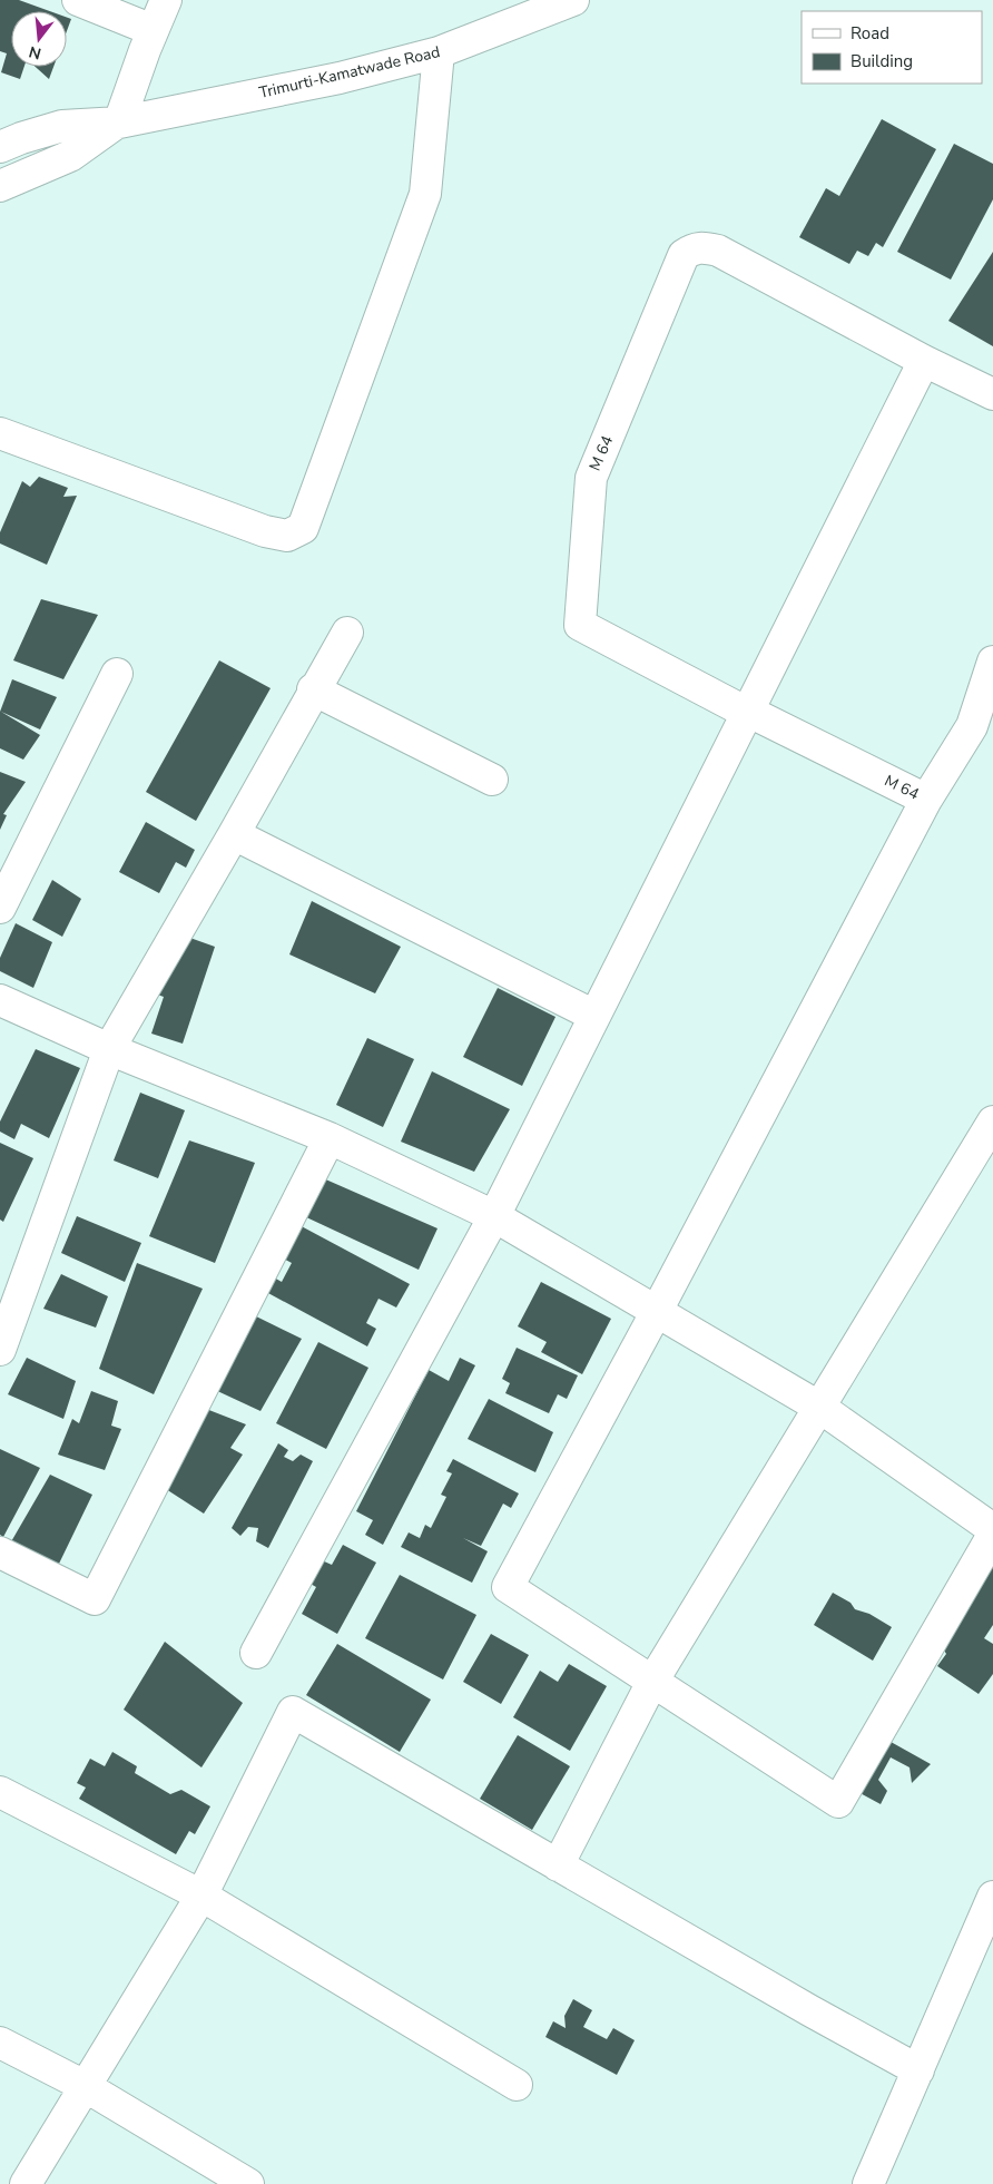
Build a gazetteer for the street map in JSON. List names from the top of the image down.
{
  "streets": {
    "street": ["Trimurti-Kamatwade Road", "M 64"]
  },
  "legend": ["Road", "Building"],
  "north": "bottom"
}
